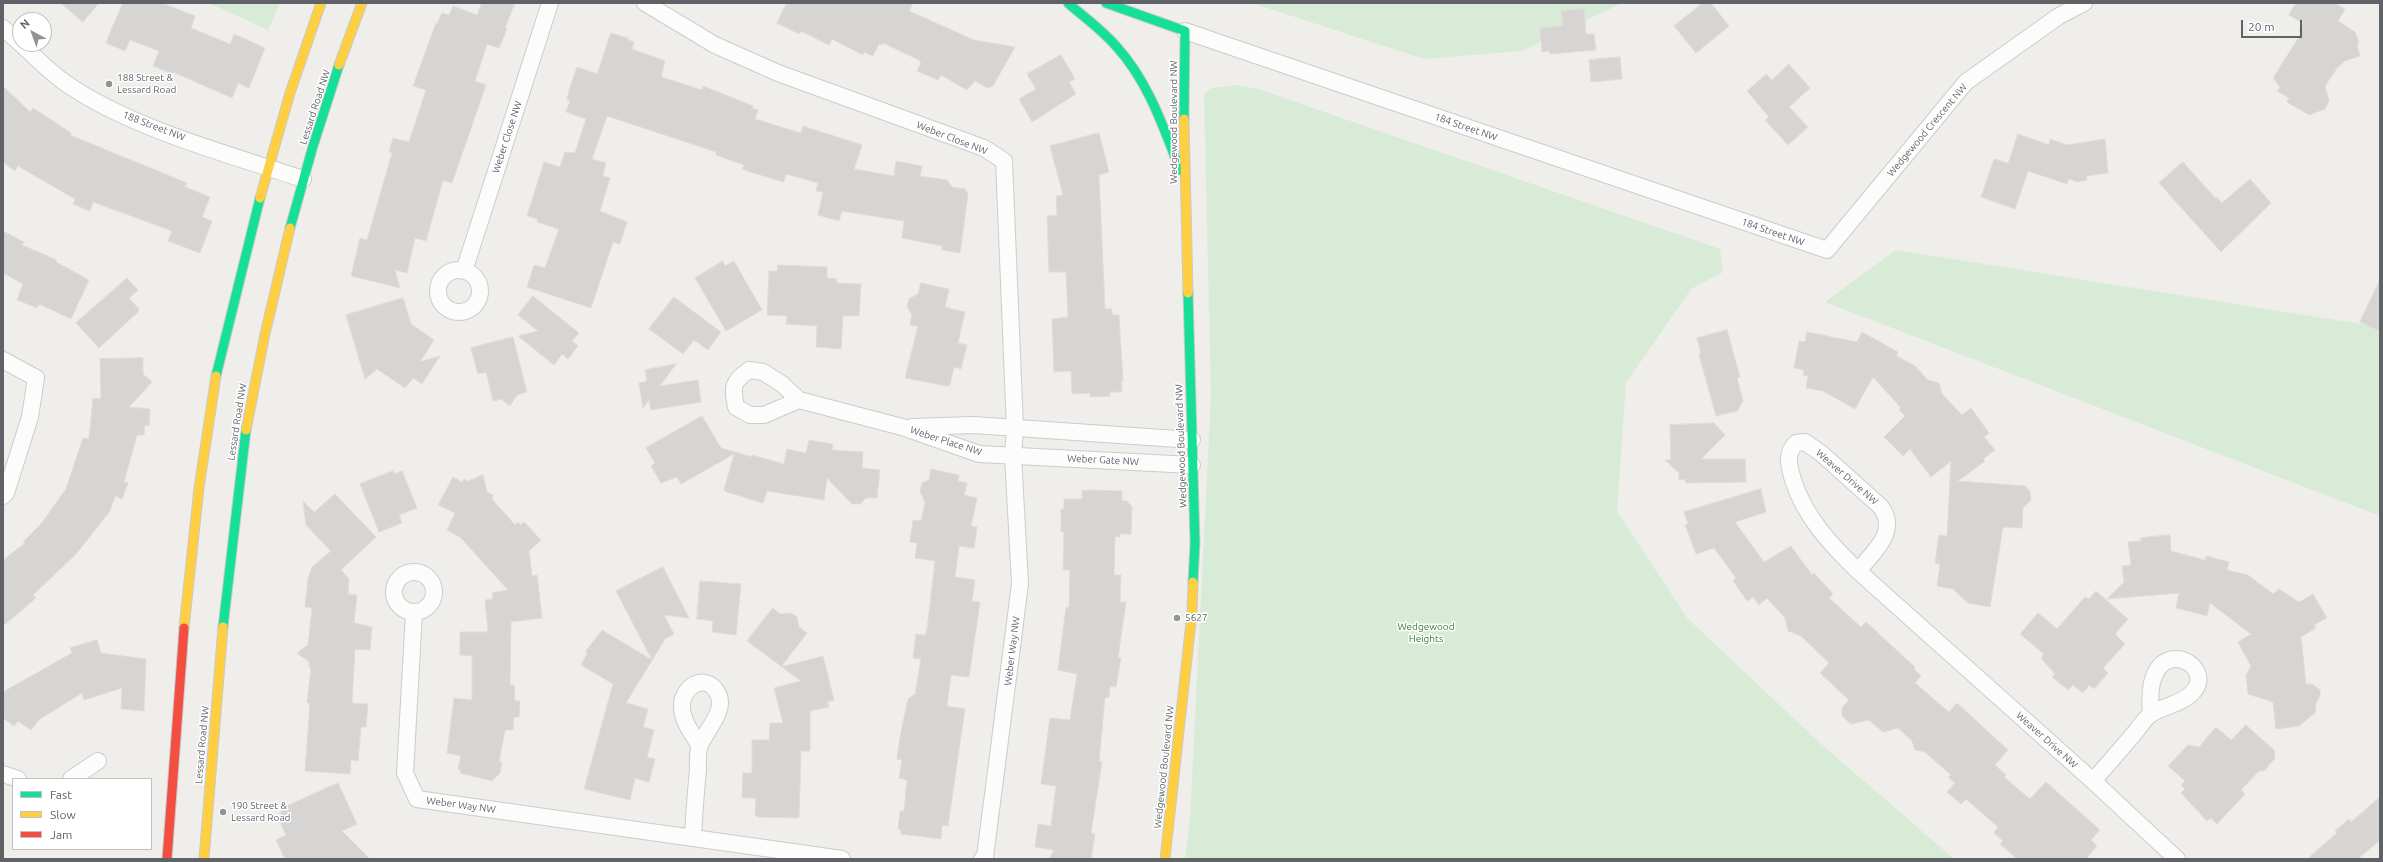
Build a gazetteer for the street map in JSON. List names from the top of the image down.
{
  "streets": {
    "main road": ["Lessard Road NW", "Wedgewood Boulevard NW", "184 Street NW"],
    "street": [
      "188 Street NW",
      "Wedgewood Crescent NW",
      "Weber Close NW",
      "Weber Place NW",
      "Weber Gate NW",
      "Weaver Drive NW",
      "Weber Way NW"
    ]
  },
  "crossings": [
    ["Lessard Road NW", "188 Street NW"],
    ["Wedgewood Boulevard NW", "184 Street NW"],
    ["Wedgewood Boulevard NW", "Weber Gate NW"],
    ["184 Street NW", "Wedgewood Crescent NW"],
    ["Weber Close NW", "Weber Place NW"],
    ["Weber Close NW", "Weber Gate NW"],
    ["Weber Close NW", "Weber Way NW"],
    ["Weber Place NW", "Weber Gate NW"],
    ["Weber Place NW", "Weber Way NW"],
    ["Weber Gate NW", "Weber Way NW"]
  ],
  "parks": ["Wedgewood Heights"],
  "places": ["188 Street & Lessard Road", "5627", "190 Street & Lessard Road"],
  "legend": ["Fast", "Slow", "Jam"],
  "scale_bar": "20 m",
  "north": "top left"
}
